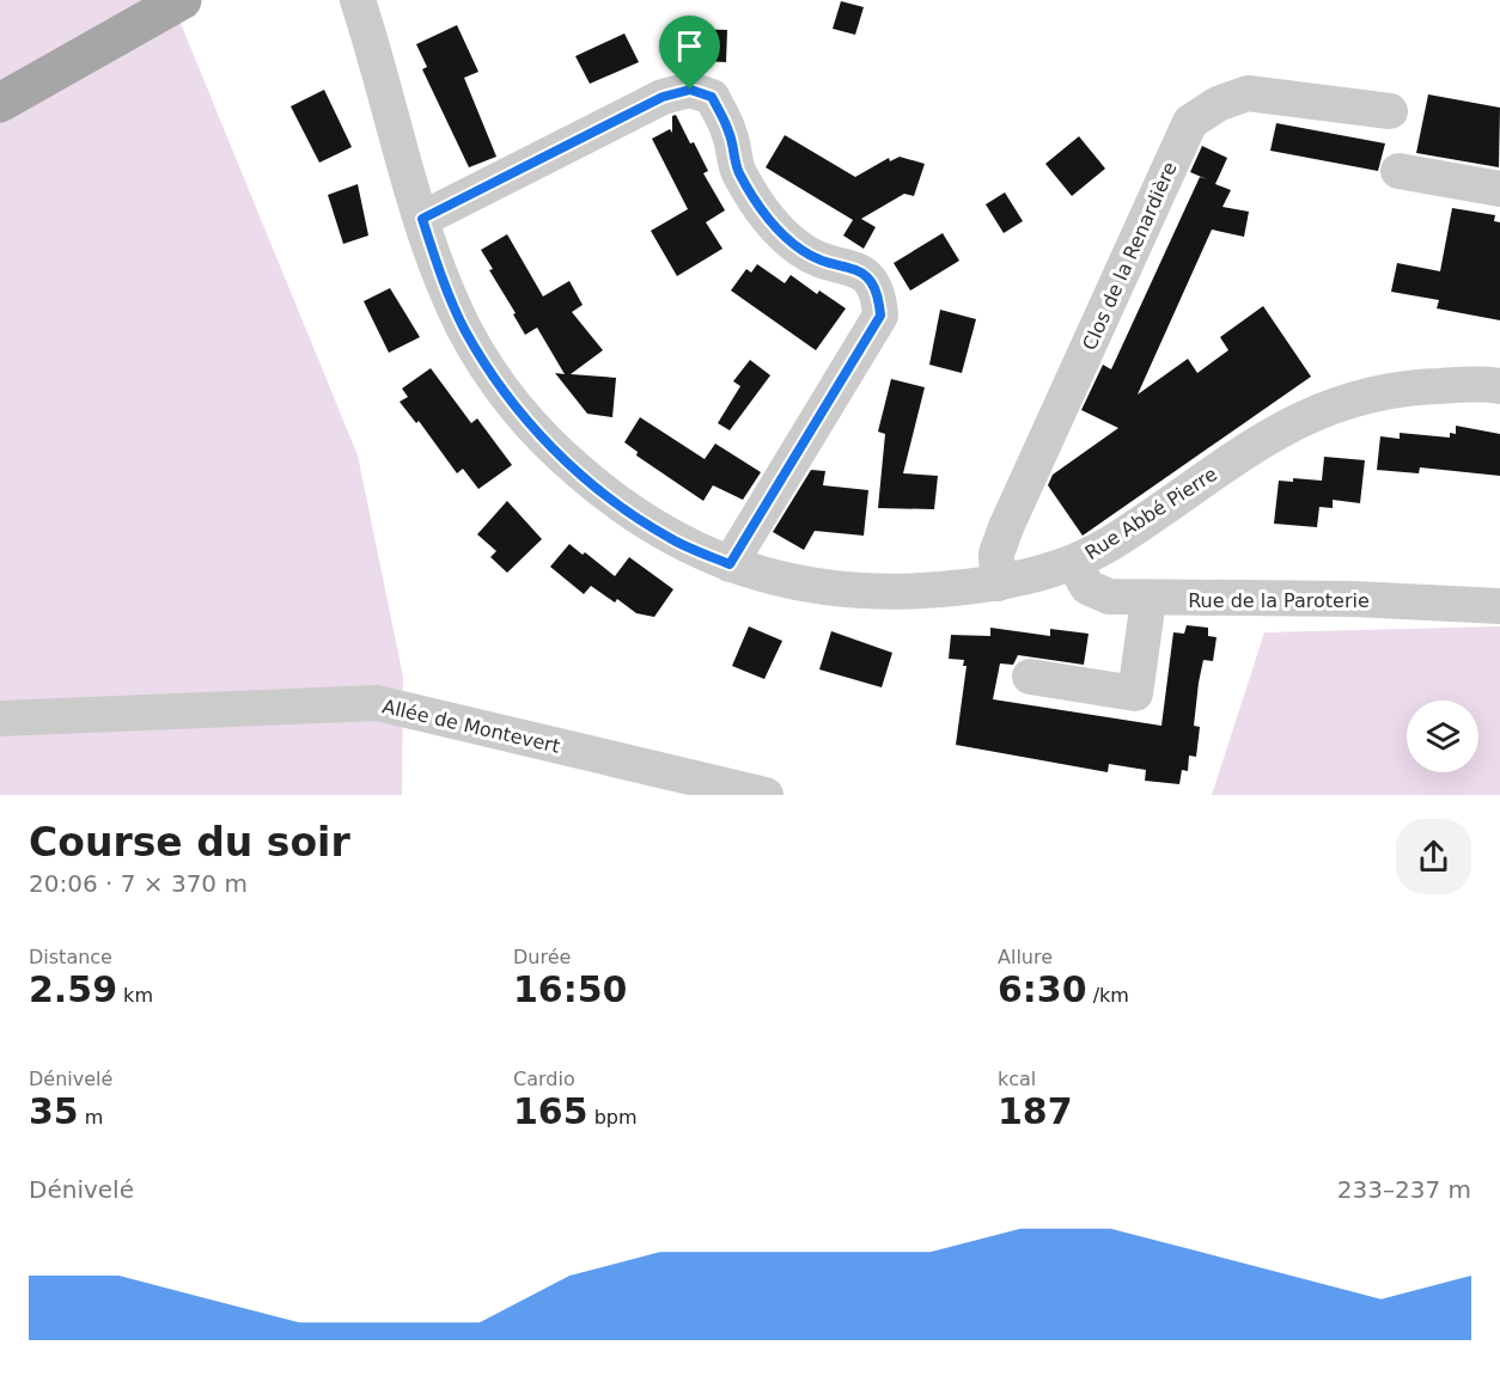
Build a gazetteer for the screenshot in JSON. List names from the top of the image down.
{
  "streets": {
    "street": [
      "Clos de la Renardière",
      "Rue Abbé Pierre",
      "Rue de la Paroterie",
      "Allée de Montevert"
    ]
  },
  "crossings": [
    ["Clos de la Renardière", "Rue Abbé Pierre"],
    ["Rue Abbé Pierre", "Rue de la Paroterie"]
  ],
  "page": {
    "heading": ["Course du soir", "20:06 · 7 × 370 m"],
    "stats": [
      ["Distance", "2.59 km"],
      ["Durée", "16:50"],
      ["Allure", "6:30 /km"],
      ["Dénivelé", "35 m"],
      ["Cardio", "165 bpm"],
      ["kcal", "187"]
    ],
    "chart": ["Dénivelé", "233–237 m"]
  }
}
